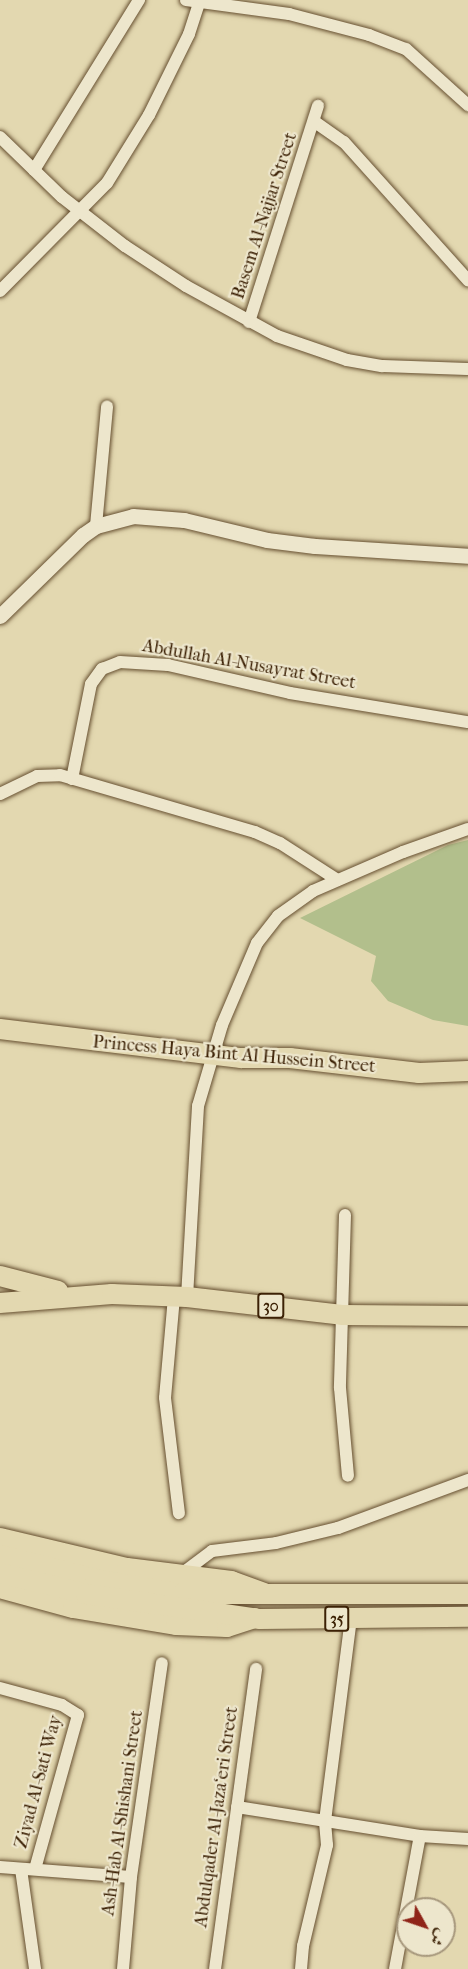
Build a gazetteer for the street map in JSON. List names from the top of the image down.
{
  "streets": {
    "main road": ["Princess Haya Bint Al Hussein Street", "30", "35"],
    "street": [
      "Basem Al-Najjar Street",
      "Abdullah Al-Nusayrat Street",
      "Ziyad Al-Sati Way",
      "Ash-Hab Al-Shishani Street",
      "Abdulqader Al-Jaza‘eri Street"
    ]
  },
  "north": "bottom right"
}
